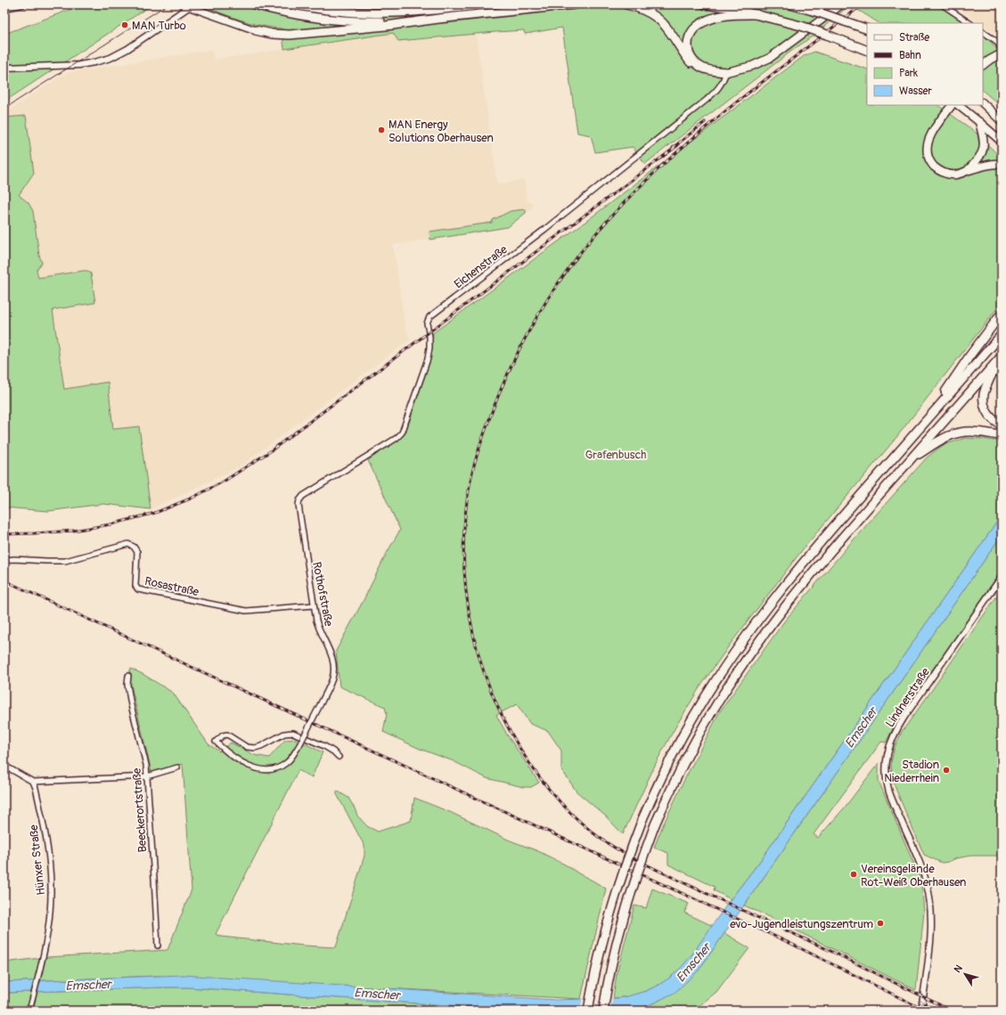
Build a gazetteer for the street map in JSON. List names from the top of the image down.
{
  "streets": {
    "street": [
      "Eichenstraße",
      "Rosastraße",
      "Rothofstraße",
      "Lindnerstraße",
      "Beeckerortstraße",
      "Hünxer Straße"
    ]
  },
  "crossings": [
    ["Eichenstraße", "Rothofstraße"],
    ["Rosastraße", "Rothofstraße"]
  ],
  "water": ["Emscher"],
  "parks": ["Grafenbusch"],
  "places": [
    "MAN Turbo",
    "MAN Energy Solutions Oberhausen",
    "Stadion Niederrhein",
    "Vereinsgelände Rot-Weiß Oberhausen",
    "evo-Jugendleistungszentrum"
  ],
  "legend": [
    "Straße",
    "Bahn",
    "Park",
    "Wasser"
  ],
  "north": "top left"
}
